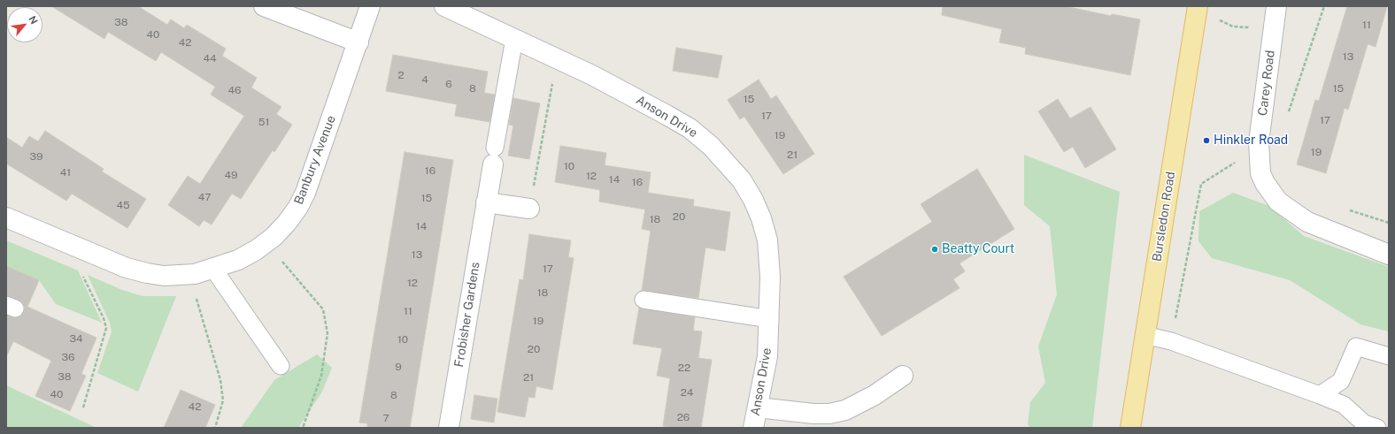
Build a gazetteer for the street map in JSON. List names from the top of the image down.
{
  "streets": {
    "main road": ["Bursledon Road"],
    "street": [
      "Carey Road",
      "Anson Drive",
      "Banbury Avenue",
      "Frobisher Gardens"
    ]
  },
  "places": ["Hinkler Road", "Beatty Court"],
  "house_numbers": [
    "38",
    "11",
    "40",
    "42",
    "13",
    "44",
    "2",
    "4",
    "6",
    "8",
    "15",
    "46",
    "15",
    "17",
    "17",
    "51",
    "19",
    "19",
    "21",
    "39",
    "10",
    "16",
    "41",
    "49",
    "12",
    "14",
    "16",
    "47",
    "15",
    "45",
    "20",
    "18",
    "14",
    "13",
    "17",
    "12",
    "18",
    "11",
    "19",
    "34",
    "10",
    "20",
    "36",
    "9",
    "22",
    "38",
    "21",
    "24",
    "40",
    "8",
    "42",
    "26",
    "7"
  ],
  "north": "top right"
}
